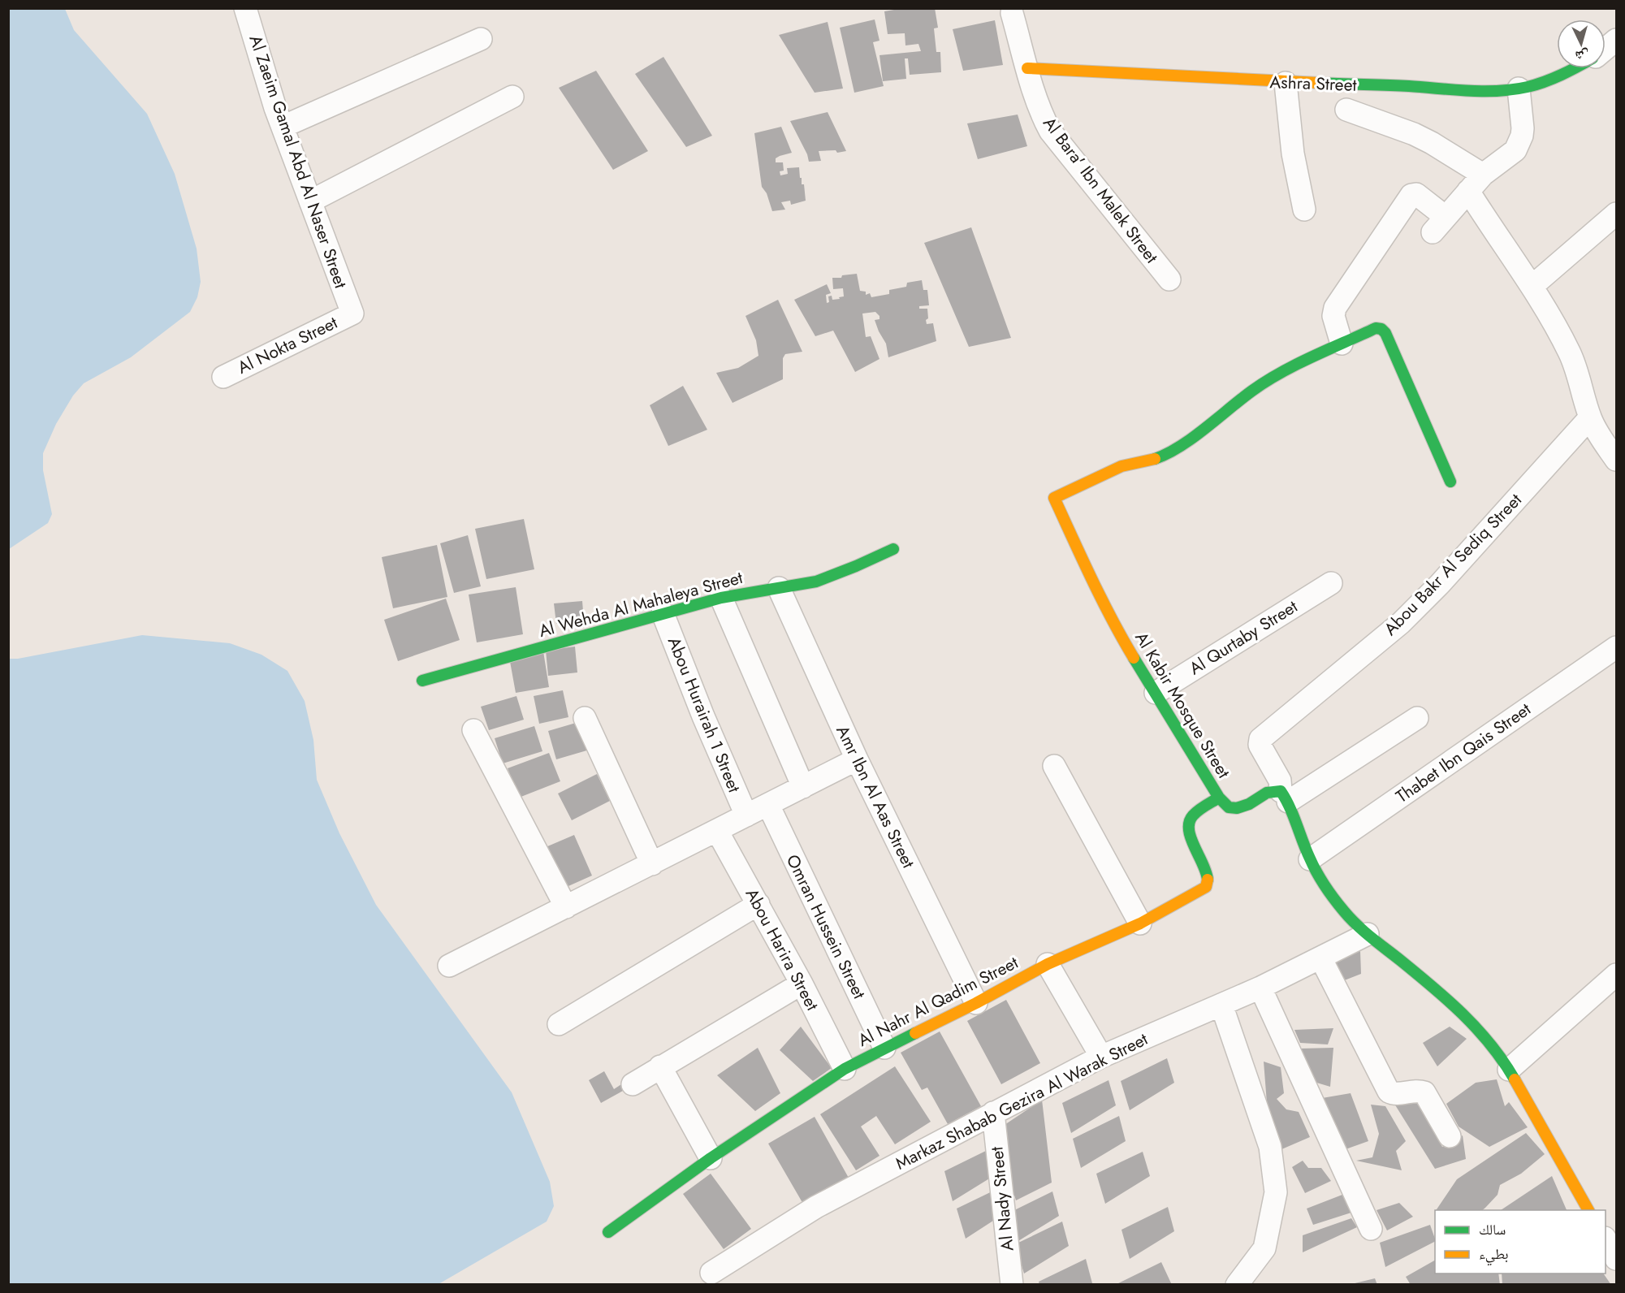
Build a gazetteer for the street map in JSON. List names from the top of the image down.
{
  "streets": {
    "street": [
      "Ashra Street",
      "Al Zaeim Gamal Abd Al Naser Street",
      "Al Bara' Ibn Malek Street",
      "Al Nokta Street",
      "Abou Bakr Al Sediq Street",
      "Al Wehda Al Mahaleya Street",
      "Al Qurtaby Street",
      "Al Kabir Mosque Street",
      "Abou Hurairah 1 Street",
      "Thabet Ibn Qais Street",
      "Amr Ibn Al Aas Street",
      "Omran Hussein Street",
      "Abou Harira Street",
      "Al Nahr Al Qadim Street",
      "Markaz Shabab Gezira Al Warak Street",
      "Al Nady Street"
    ]
  },
  "crossings": [
    ["Ashra Street", "Al Bara' Ibn Malek Street"],
    ["Al Zaeim Gamal Abd Al Naser Street", "Al Nokta Street"],
    ["Abou Bakr Al Sediq Street", "Al Kabir Mosque Street"],
    ["Al Wehda Al Mahaleya Street", "Abou Hurairah 1 Street"],
    ["Al Wehda Al Mahaleya Street", "Amr Ibn Al Aas Street"],
    ["Al Qurtaby Street", "Al Kabir Mosque Street"],
    ["Al Kabir Mosque Street", "Al Nahr Al Qadim Street"],
    ["Amr Ibn Al Aas Street", "Al Nahr Al Qadim Street"],
    ["Omran Hussein Street", "Al Nahr Al Qadim Street"],
    ["Abou Harira Street", "Al Nahr Al Qadim Street"],
    ["Markaz Shabab Gezira Al Warak Street", "Al Nady Street"]
  ],
  "legend": ["سالك", "بطيء"],
  "north": "bottom"
}
